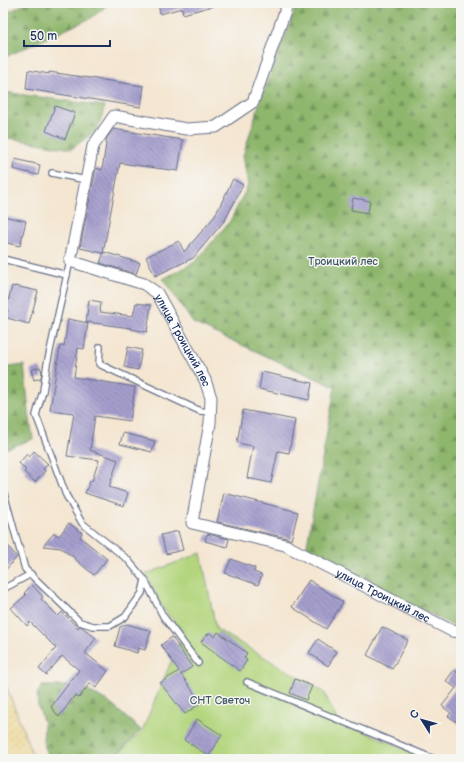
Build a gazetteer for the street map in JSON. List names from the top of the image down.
{
  "streets": {
    "street": ["улица Троицкий лес"]
  },
  "parks": ["Троицкий лес", "СНТ Светоч"],
  "scale_bar": "50 m",
  "north": "top left"
}
